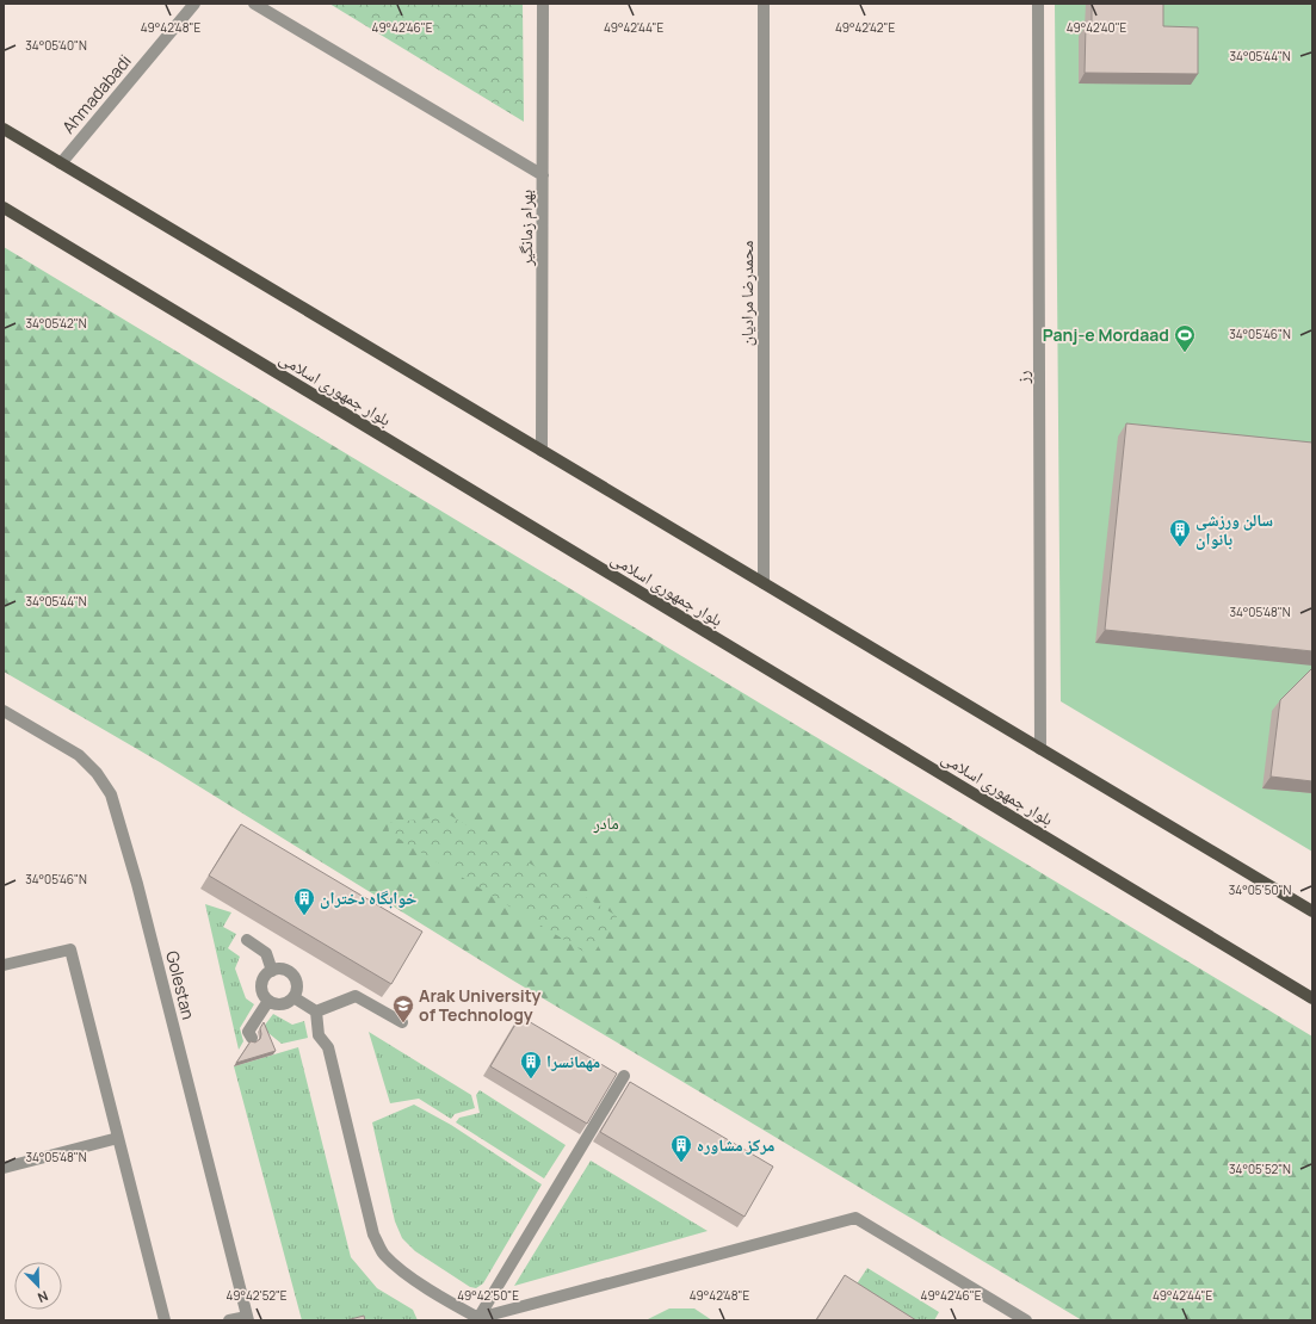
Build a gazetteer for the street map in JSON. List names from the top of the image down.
{
  "streets": {
    "main road": ["بلوار جمهوری اسلامی"],
    "street": [
      "Ahmadabadi",
      "بهرام زمانگیر",
      "محمدرضا مرادیان",
      "رز",
      "Golestan"
    ]
  },
  "parks": ["مادر"],
  "places": {
    "sports": ["Panj-e Mordaad"],
    "building": [
      "سالن ورزشی بانوان",
      "خوابگاه دختران",
      "مهمانسرا",
      "مرکز مشاوره"
    ],
    "school or university": ["Arak University of Technology"]
  },
  "north": "bottom right",
  "coordinates": [
    "49°42'46\"E",
    "49°42'44\"E",
    "49°42'42\"E",
    "49°42'40\"E",
    "49°42'48\"E",
    "34°05'40\"N",
    "34°05'44\"N",
    "34°05'42\"N",
    "34°05'46\"N",
    "34°05'48\"N",
    "34°05'50\"N",
    "34°05'52\"N",
    "49°42'52\"E",
    "49°42'50\"E"
  ]
}
